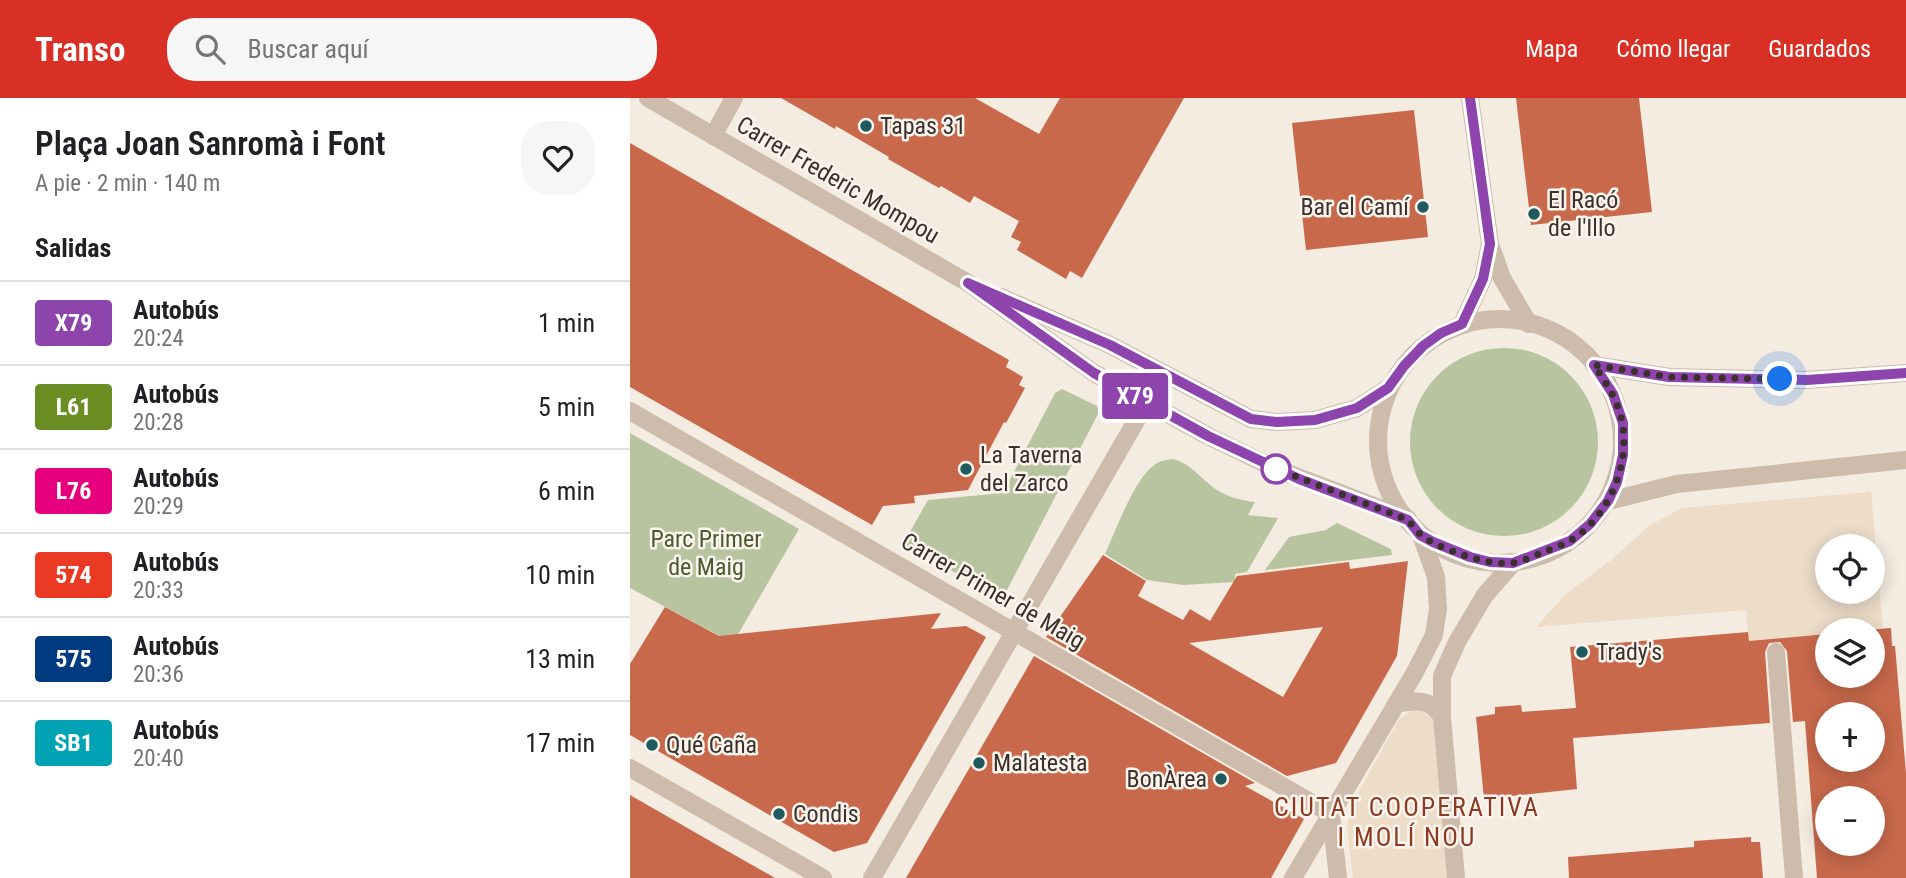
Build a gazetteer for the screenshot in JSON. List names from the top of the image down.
{
  "streets": {
    "street": ["Carrer Frederic Mompou", "Carrer Primer de Maig"]
  },
  "districts": ["CIUTAT COOPERATIVA I MOLÍ NOU"],
  "parks": ["Parc Primer de Maig"],
  "places": [
    "Tapas 31",
    "Bar el Camí",
    "El Racó de l'Illo",
    "La Taverna del Zarco",
    "Trady's",
    "Qué Caña",
    "Malatesta",
    "BonÀrea",
    "Condis"
  ],
  "lines": ["bus line X79"],
  "page": {
    "header": "Transo",
    "search": "Buscar aquí",
    "nav": ["Mapa", "Cómo llegar", "Guardados"],
    "heading": [
      ["Plaça Joan Sanromà i Font", "A pie · 2 min · 140 m"],
      "Salidas"
    ],
    "on_map": "X79",
    "list": [
      {
        "mark": "X79",
        "name": "Autobús",
        "note": "20:24",
        "value": "1 min"
      },
      {
        "mark": "L61",
        "name": "Autobús",
        "note": "20:28",
        "value": "5 min"
      },
      {
        "mark": "L76",
        "name": "Autobús",
        "note": "20:29",
        "value": "6 min"
      },
      {
        "mark": "574",
        "name": "Autobús",
        "note": "20:33",
        "value": "10 min"
      },
      {
        "mark": "575",
        "name": "Autobús",
        "note": "20:36",
        "value": "13 min"
      },
      {
        "mark": "SB1",
        "name": "Autobús",
        "note": "20:40",
        "value": "17 min"
      }
    ],
    "map_buttons": ["+", "−"]
  }
}
